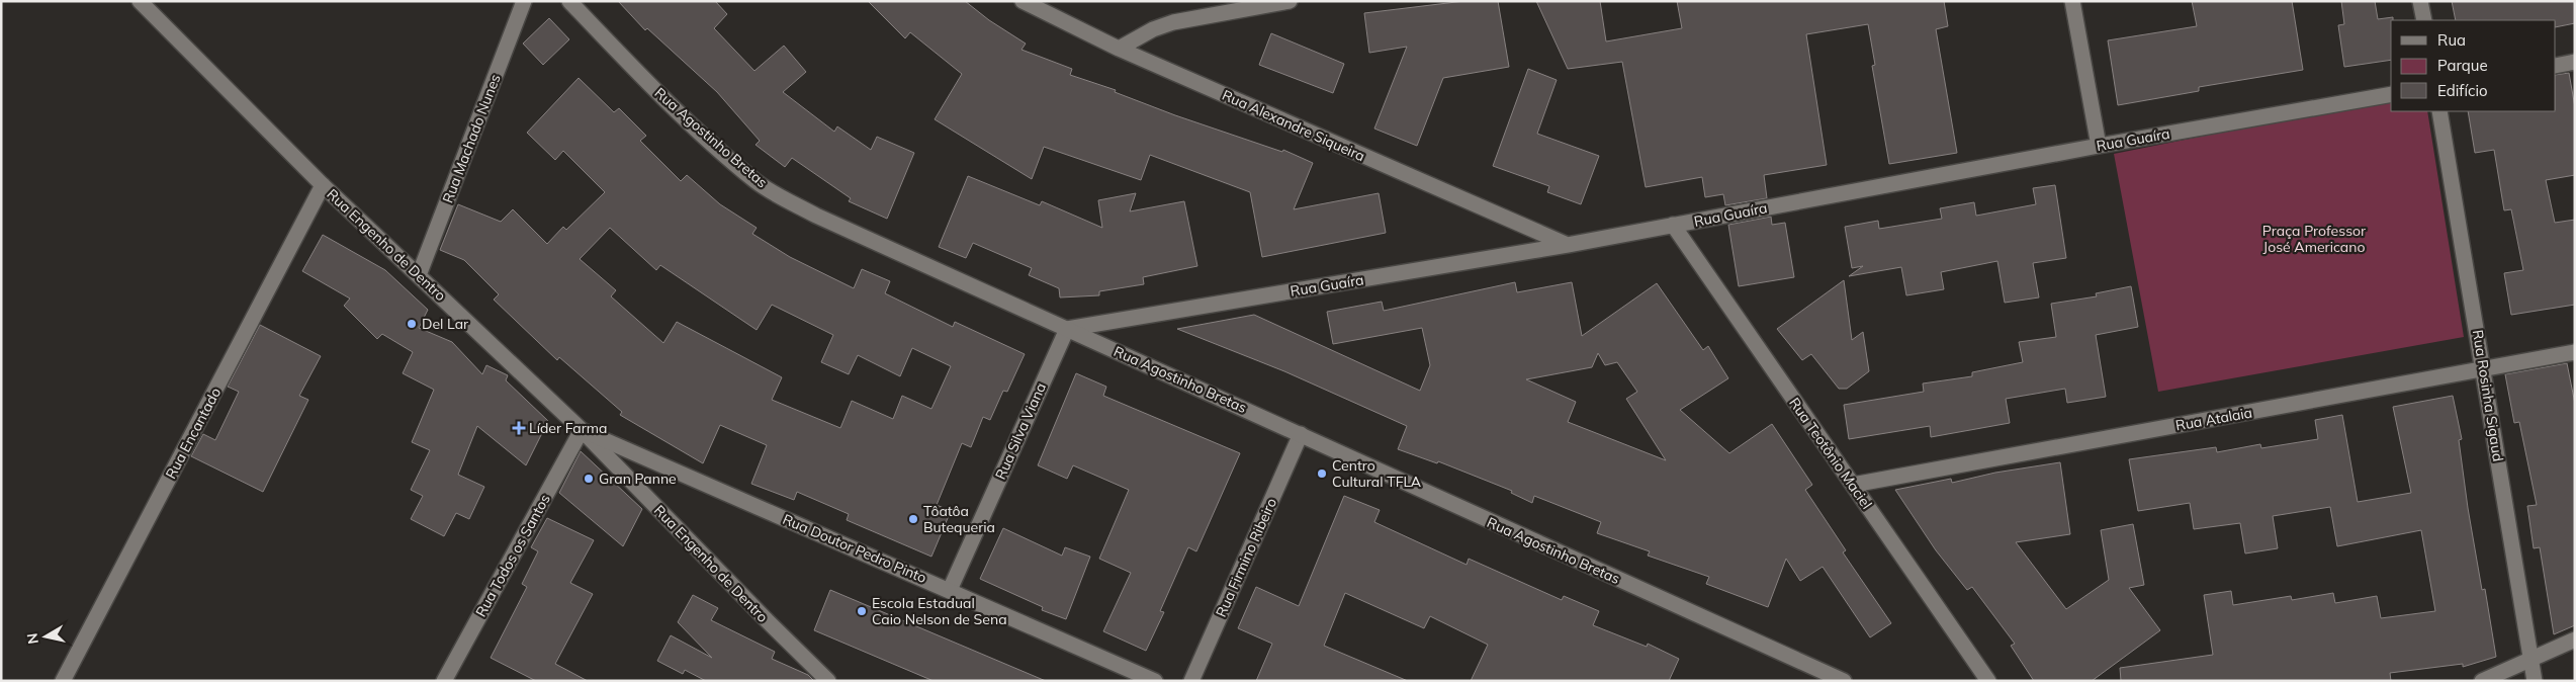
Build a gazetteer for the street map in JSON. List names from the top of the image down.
{
  "streets": {
    "street": [
      "Rua Alexandre Siqueira",
      "Rua Agostinho Bretas",
      "Rua Machado Nunes",
      "Rua Guaíra",
      "Rua Engenho de Dentro",
      "Rua Rosinha Sigaud",
      "Rua Atalaia",
      "Rua Silva Viana",
      "Rua Encantado",
      "Rua Teotônio Maciel",
      "Rua Doutor Pedro Pinto",
      "Rua Todos os Santos",
      "Rua Firmino Ribeiro"
    ]
  },
  "crossings": [
    ["Rua Alexandre Siqueira", "Rua Guaíra"],
    ["Rua Agostinho Bretas", "Rua Guaíra"],
    ["Rua Agostinho Bretas", "Rua Silva Viana"],
    ["Rua Agostinho Bretas", "Rua Firmino Ribeiro"],
    ["Rua Machado Nunes", "Rua Engenho de Dentro"],
    ["Rua Guaíra", "Rua Silva Viana"],
    ["Rua Guaíra", "Rua Teotônio Maciel"],
    ["Rua Engenho de Dentro", "Rua Encantado"],
    ["Rua Engenho de Dentro", "Rua Doutor Pedro Pinto"],
    ["Rua Engenho de Dentro", "Rua Todos os Santos"],
    ["Rua Rosinha Sigaud", "Rua Atalaia"],
    ["Rua Atalaia", "Rua Teotônio Maciel"],
    ["Rua Silva Viana", "Rua Doutor Pedro Pinto"],
    ["Rua Doutor Pedro Pinto", "Rua Todos os Santos"]
  ],
  "parks": ["Praça Professor José Americano"],
  "places": {
    "other": [
      "Del Lar",
      "Centro Cultural TFLA",
      "Gran Panne",
      "Tôatôa Butequeria",
      "Escola Estadual Caio Nelson de Sena"
    ],
    "health": ["Líder Farma"]
  },
  "legend": ["Rua", "Parque", "Edifício"],
  "north": "left"
}
